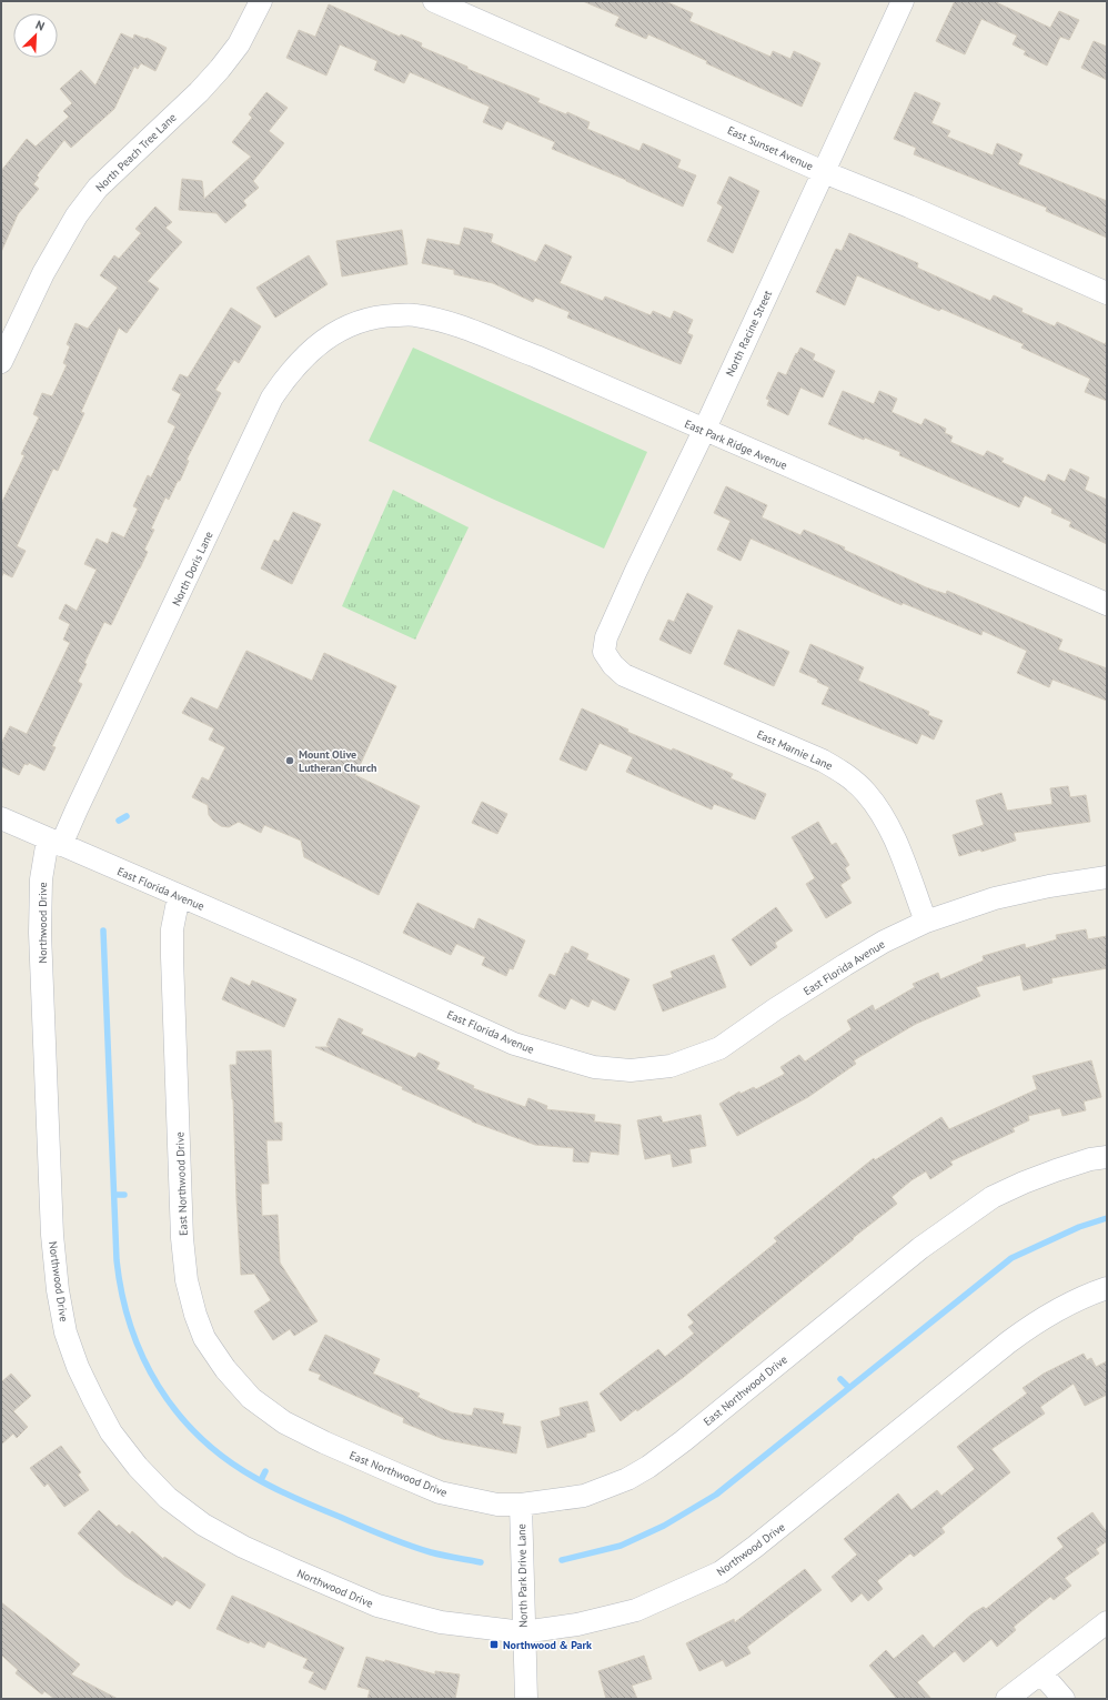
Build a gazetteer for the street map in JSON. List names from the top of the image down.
{
  "streets": {
    "street": [
      "East Sunset Avenue",
      "North Peach Tree Lane",
      "North Racine Street",
      "East Park Ridge Avenue",
      "North Doris Lane",
      "East Marnie Lane",
      "East Florida Avenue",
      "Northwood Drive",
      "East Northwood Drive",
      "North Park Drive Lane"
    ]
  },
  "crossings": [
    ["East Sunset Avenue", "North Racine Street"],
    ["North Racine Street", "East Park Ridge Avenue"],
    ["North Racine Street", "East Marnie Lane"],
    ["East Park Ridge Avenue", "North Doris Lane"],
    ["North Doris Lane", "East Florida Avenue"],
    ["North Doris Lane", "Northwood Drive"],
    ["East Marnie Lane", "East Florida Avenue"],
    ["East Florida Avenue", "Northwood Drive"],
    ["East Florida Avenue", "East Northwood Drive"],
    ["Northwood Drive", "North Park Drive Lane"],
    ["East Northwood Drive", "North Park Drive Lane"]
  ],
  "places": {
    "other": ["Mount Olive Lutheran Church"],
    "transit": ["Northwood & Park"]
  },
  "north": "top right"
}
